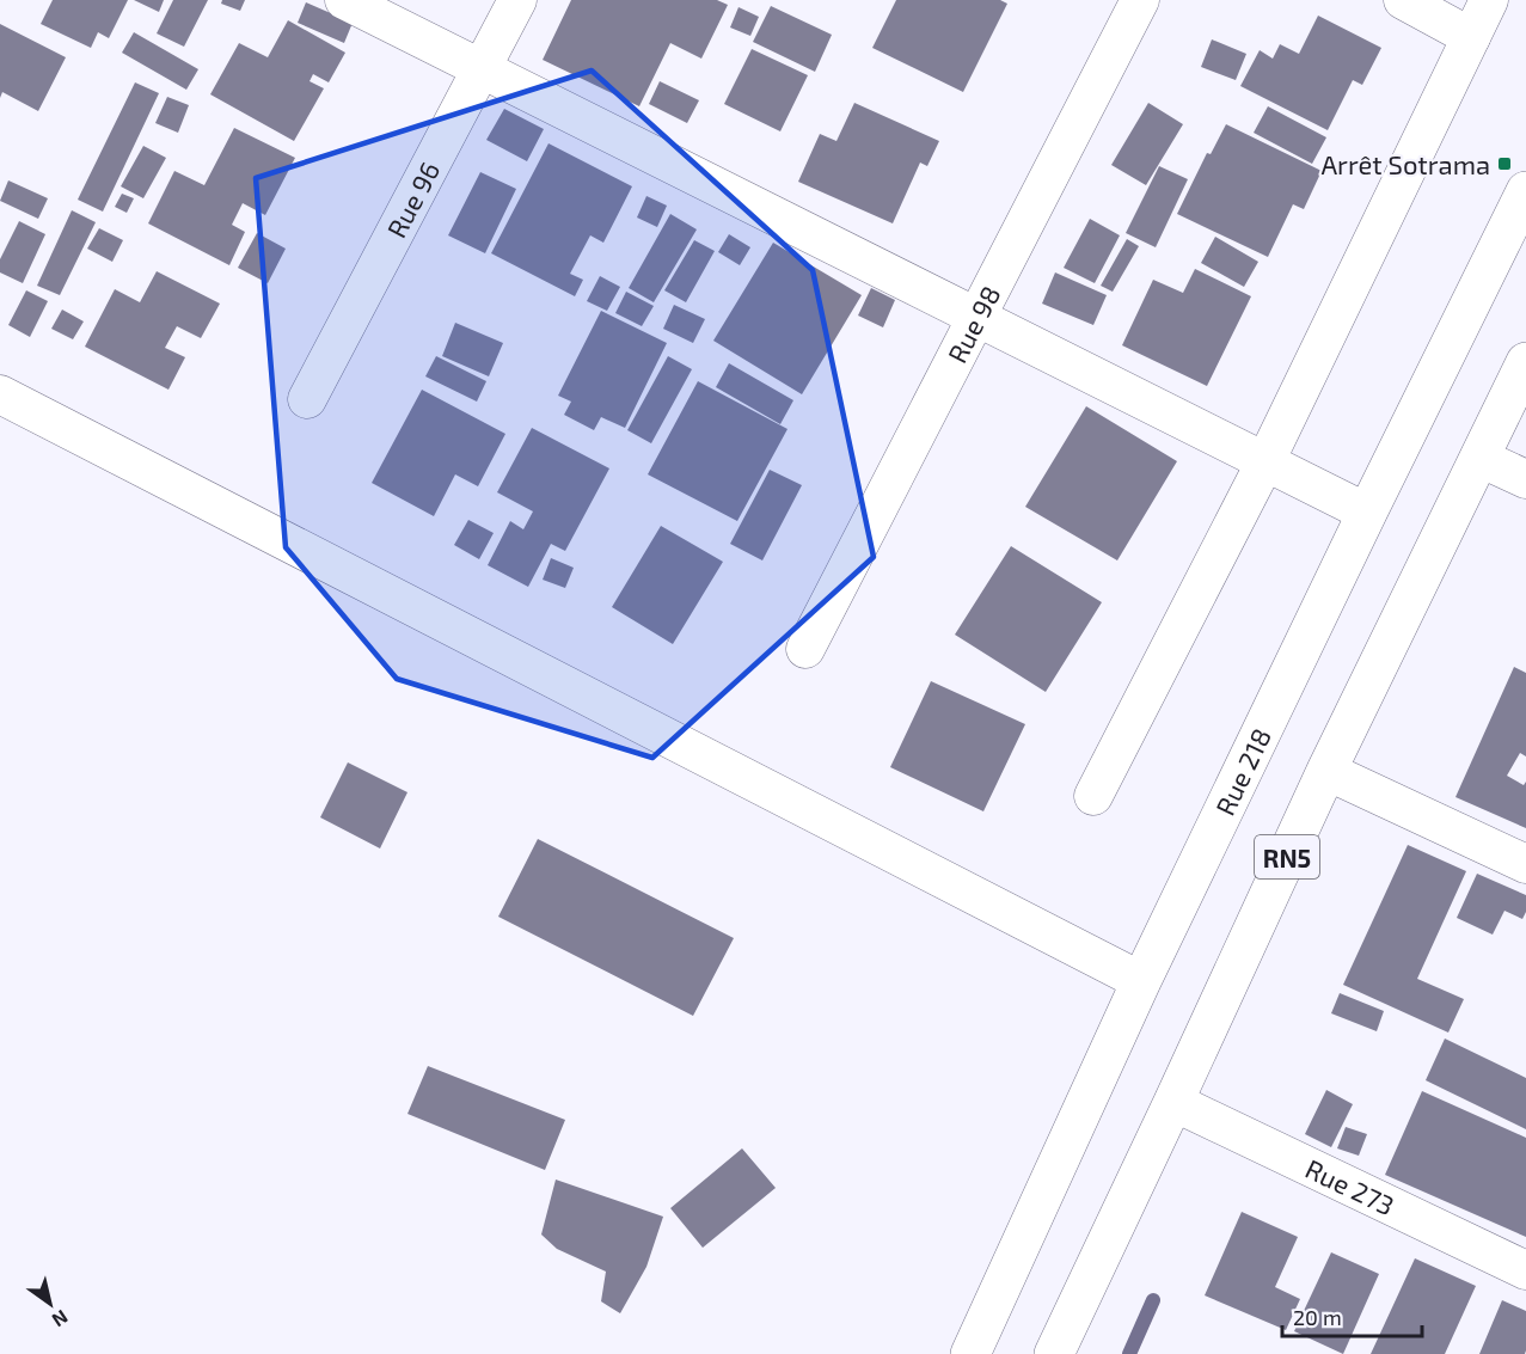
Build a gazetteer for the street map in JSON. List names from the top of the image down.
{
  "streets": {
    "highway": ["Rue 218", "RN5"],
    "street": ["Rue 96", "Rue 98", "Rue 273"]
  },
  "crossings": [
    ["RN5", "Rue 273"]
  ],
  "places": {
    "transit": ["Arrêt Sotrama"]
  },
  "scale_bar": "20 m",
  "north": "bottom right"
}
